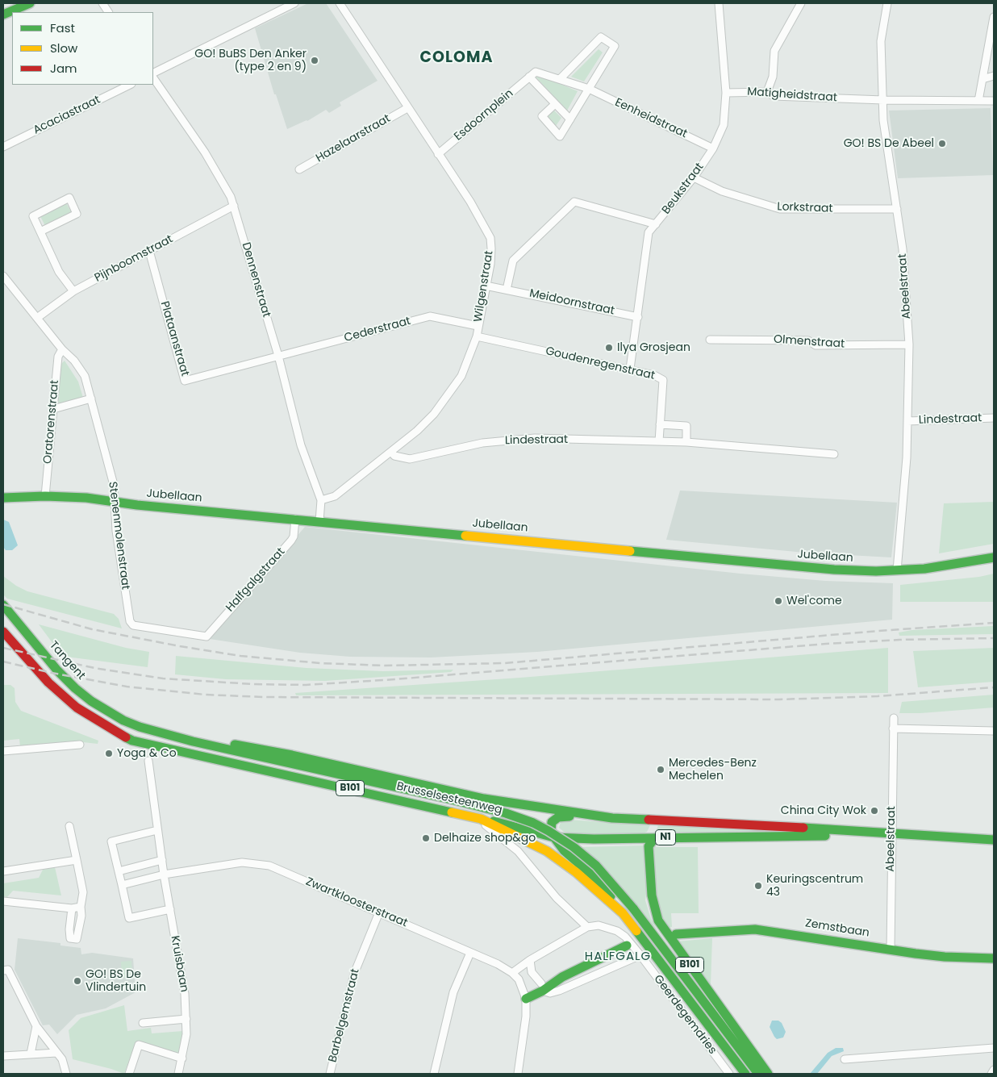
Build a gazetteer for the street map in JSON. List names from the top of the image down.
{
  "streets": {
    "main road": [
      "Jubellaan",
      "Tangent",
      "B101",
      "Brusselsesteenweg",
      "N1",
      "Zemstbaan"
    ],
    "street": [
      "Matigheidstraat",
      "Acaciastraat",
      "Esdoornplein",
      "Eenheidstraat",
      "Hazelaarstraat",
      "Beukstraat",
      "Lorkstraat",
      "Pijnboomstraat",
      "Dennenstraat",
      "Wilgenstraat",
      "Abeelstraat",
      "Meidoornstraat",
      "Cederstraat",
      "Plataanstraat",
      "Olmenstraat",
      "Goudenregenstraat",
      "Lindestraat",
      "Oratorenstraat",
      "Stenenmolenstraat",
      "Halfgalgstraat",
      "Zwartkloosterstraat",
      "Kruisbaan",
      "Geerdegemdries",
      "Barbelgemstraat"
    ]
  },
  "crossings": [
    ["Matigheidstraat", "Beukstraat"],
    ["Matigheidstraat", "Abeelstraat"],
    ["Esdoornplein", "Wilgenstraat"],
    ["Eenheidstraat", "Beukstraat"],
    ["Hazelaarstraat", "Wilgenstraat"],
    ["Beukstraat", "Lorkstraat"],
    ["Beukstraat", "Meidoornstraat"],
    ["Beukstraat", "Goudenregenstraat"],
    ["Lorkstraat", "Abeelstraat"],
    ["Pijnboomstraat", "Dennenstraat"],
    ["Pijnboomstraat", "Plataanstraat"],
    ["Pijnboomstraat", "Stenenmolenstraat"],
    ["Dennenstraat", "Wilgenstraat"],
    ["Dennenstraat", "Cederstraat"],
    ["Dennenstraat", "Plataanstraat"],
    ["Wilgenstraat", "Meidoornstraat"],
    ["Wilgenstraat", "Cederstraat"],
    ["Wilgenstraat", "Goudenregenstraat"],
    ["Wilgenstraat", "Lindestraat"],
    ["Abeelstraat", "Olmenstraat"],
    ["Abeelstraat", "Lindestraat"],
    ["Abeelstraat", "Jubellaan"],
    ["Abeelstraat", "Brusselsesteenweg"],
    ["Abeelstraat", "Zemstbaan"],
    ["Cederstraat", "Plataanstraat"],
    ["Goudenregenstraat", "Lindestraat"],
    ["Oratorenstraat", "Jubellaan"],
    ["Oratorenstraat", "Stenenmolenstraat"],
    ["Jubellaan", "Stenenmolenstraat"],
    ["Jubellaan", "Halfgalgstraat"],
    ["Stenenmolenstraat", "Halfgalgstraat"],
    ["Tangent", "Brusselsesteenweg"],
    ["B101", "Brusselsesteenweg"],
    ["Zwartkloosterstraat", "Kruisbaan"],
    ["Zwartkloosterstraat", "Barbelgemstraat"]
  ],
  "districts": ["COLOMA", "HALFGALG"],
  "places": [
    "GO! BuBS Den Anker (type 2 en 9)",
    "GO! BS De Abeel",
    "Ilya Grosjean",
    "Wel'come",
    "Yoga & Co",
    "Mercedes-Benz Mechelen",
    "China City Wok",
    "Delhaize shop&go",
    "Keuringscentrum 43",
    "GO! BS De Vlindertuin"
  ],
  "legend": ["Fast", "Slow", "Jam"]
}
